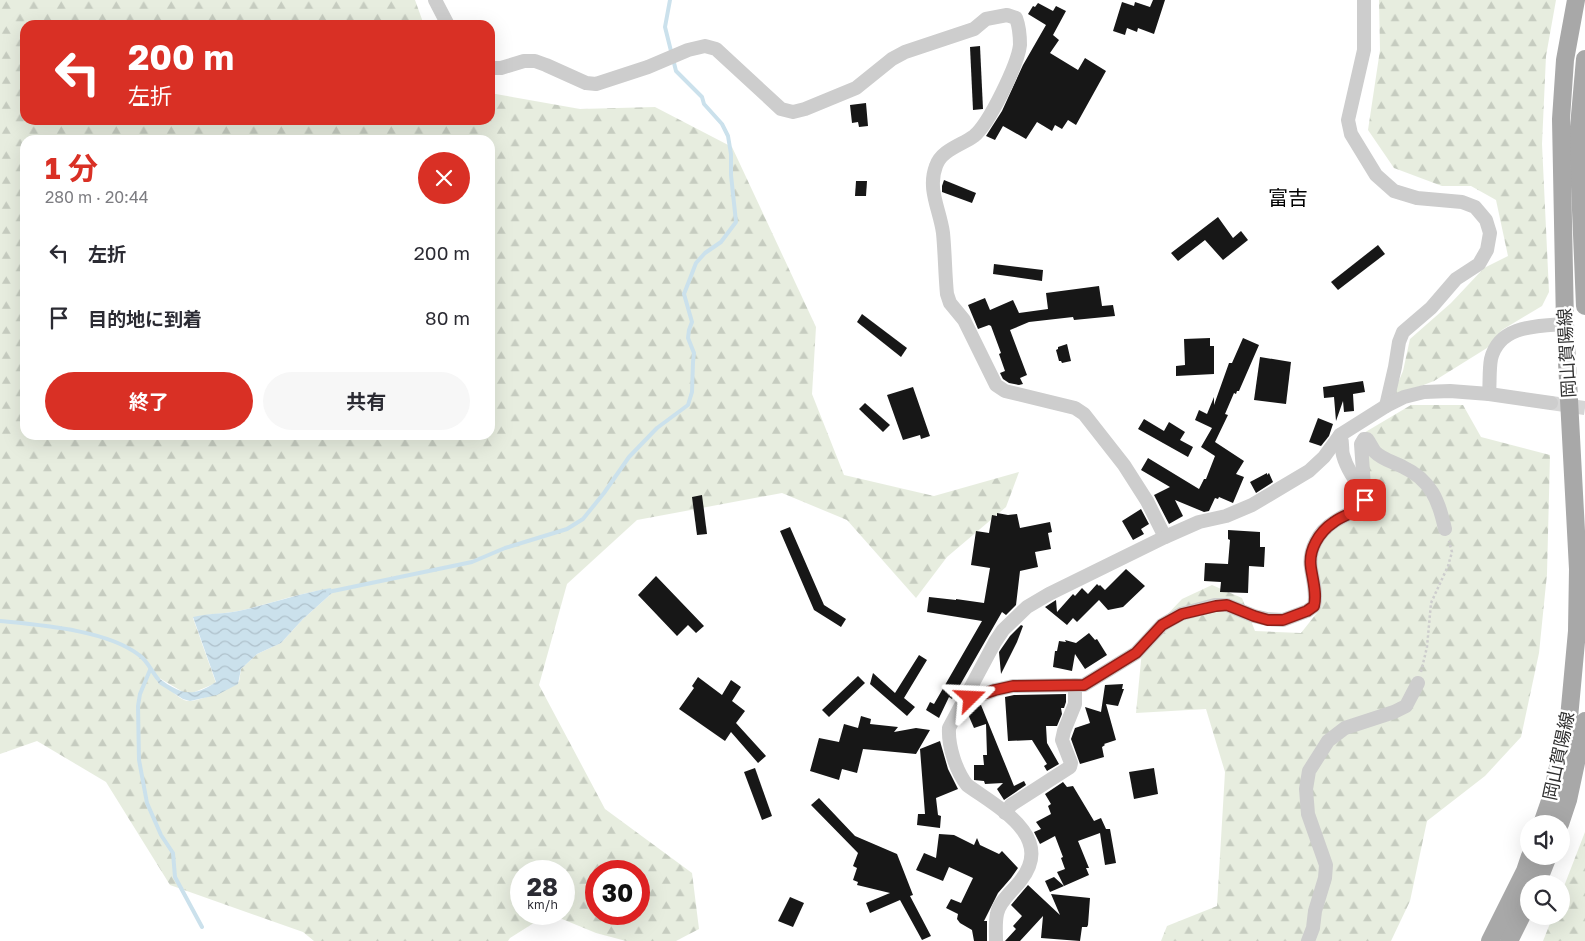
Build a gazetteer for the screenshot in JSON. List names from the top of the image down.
{
  "streets": {
    "main road": ["岡山賀陽線"]
  },
  "districts": ["富吉"],
  "page": {
    "turn": ["200 m", "左折"],
    "heading": ["1 分", "280 m · 20:44"],
    "list": [
      {
        "name": "左折",
        "value": "200 m"
      },
      {
        "name": "目的地に到着",
        "value": "80 m"
      }
    ],
    "buttons": ["終了", "共有"],
    "speed": "28 km/h",
    "limit": "30"
  }
}
